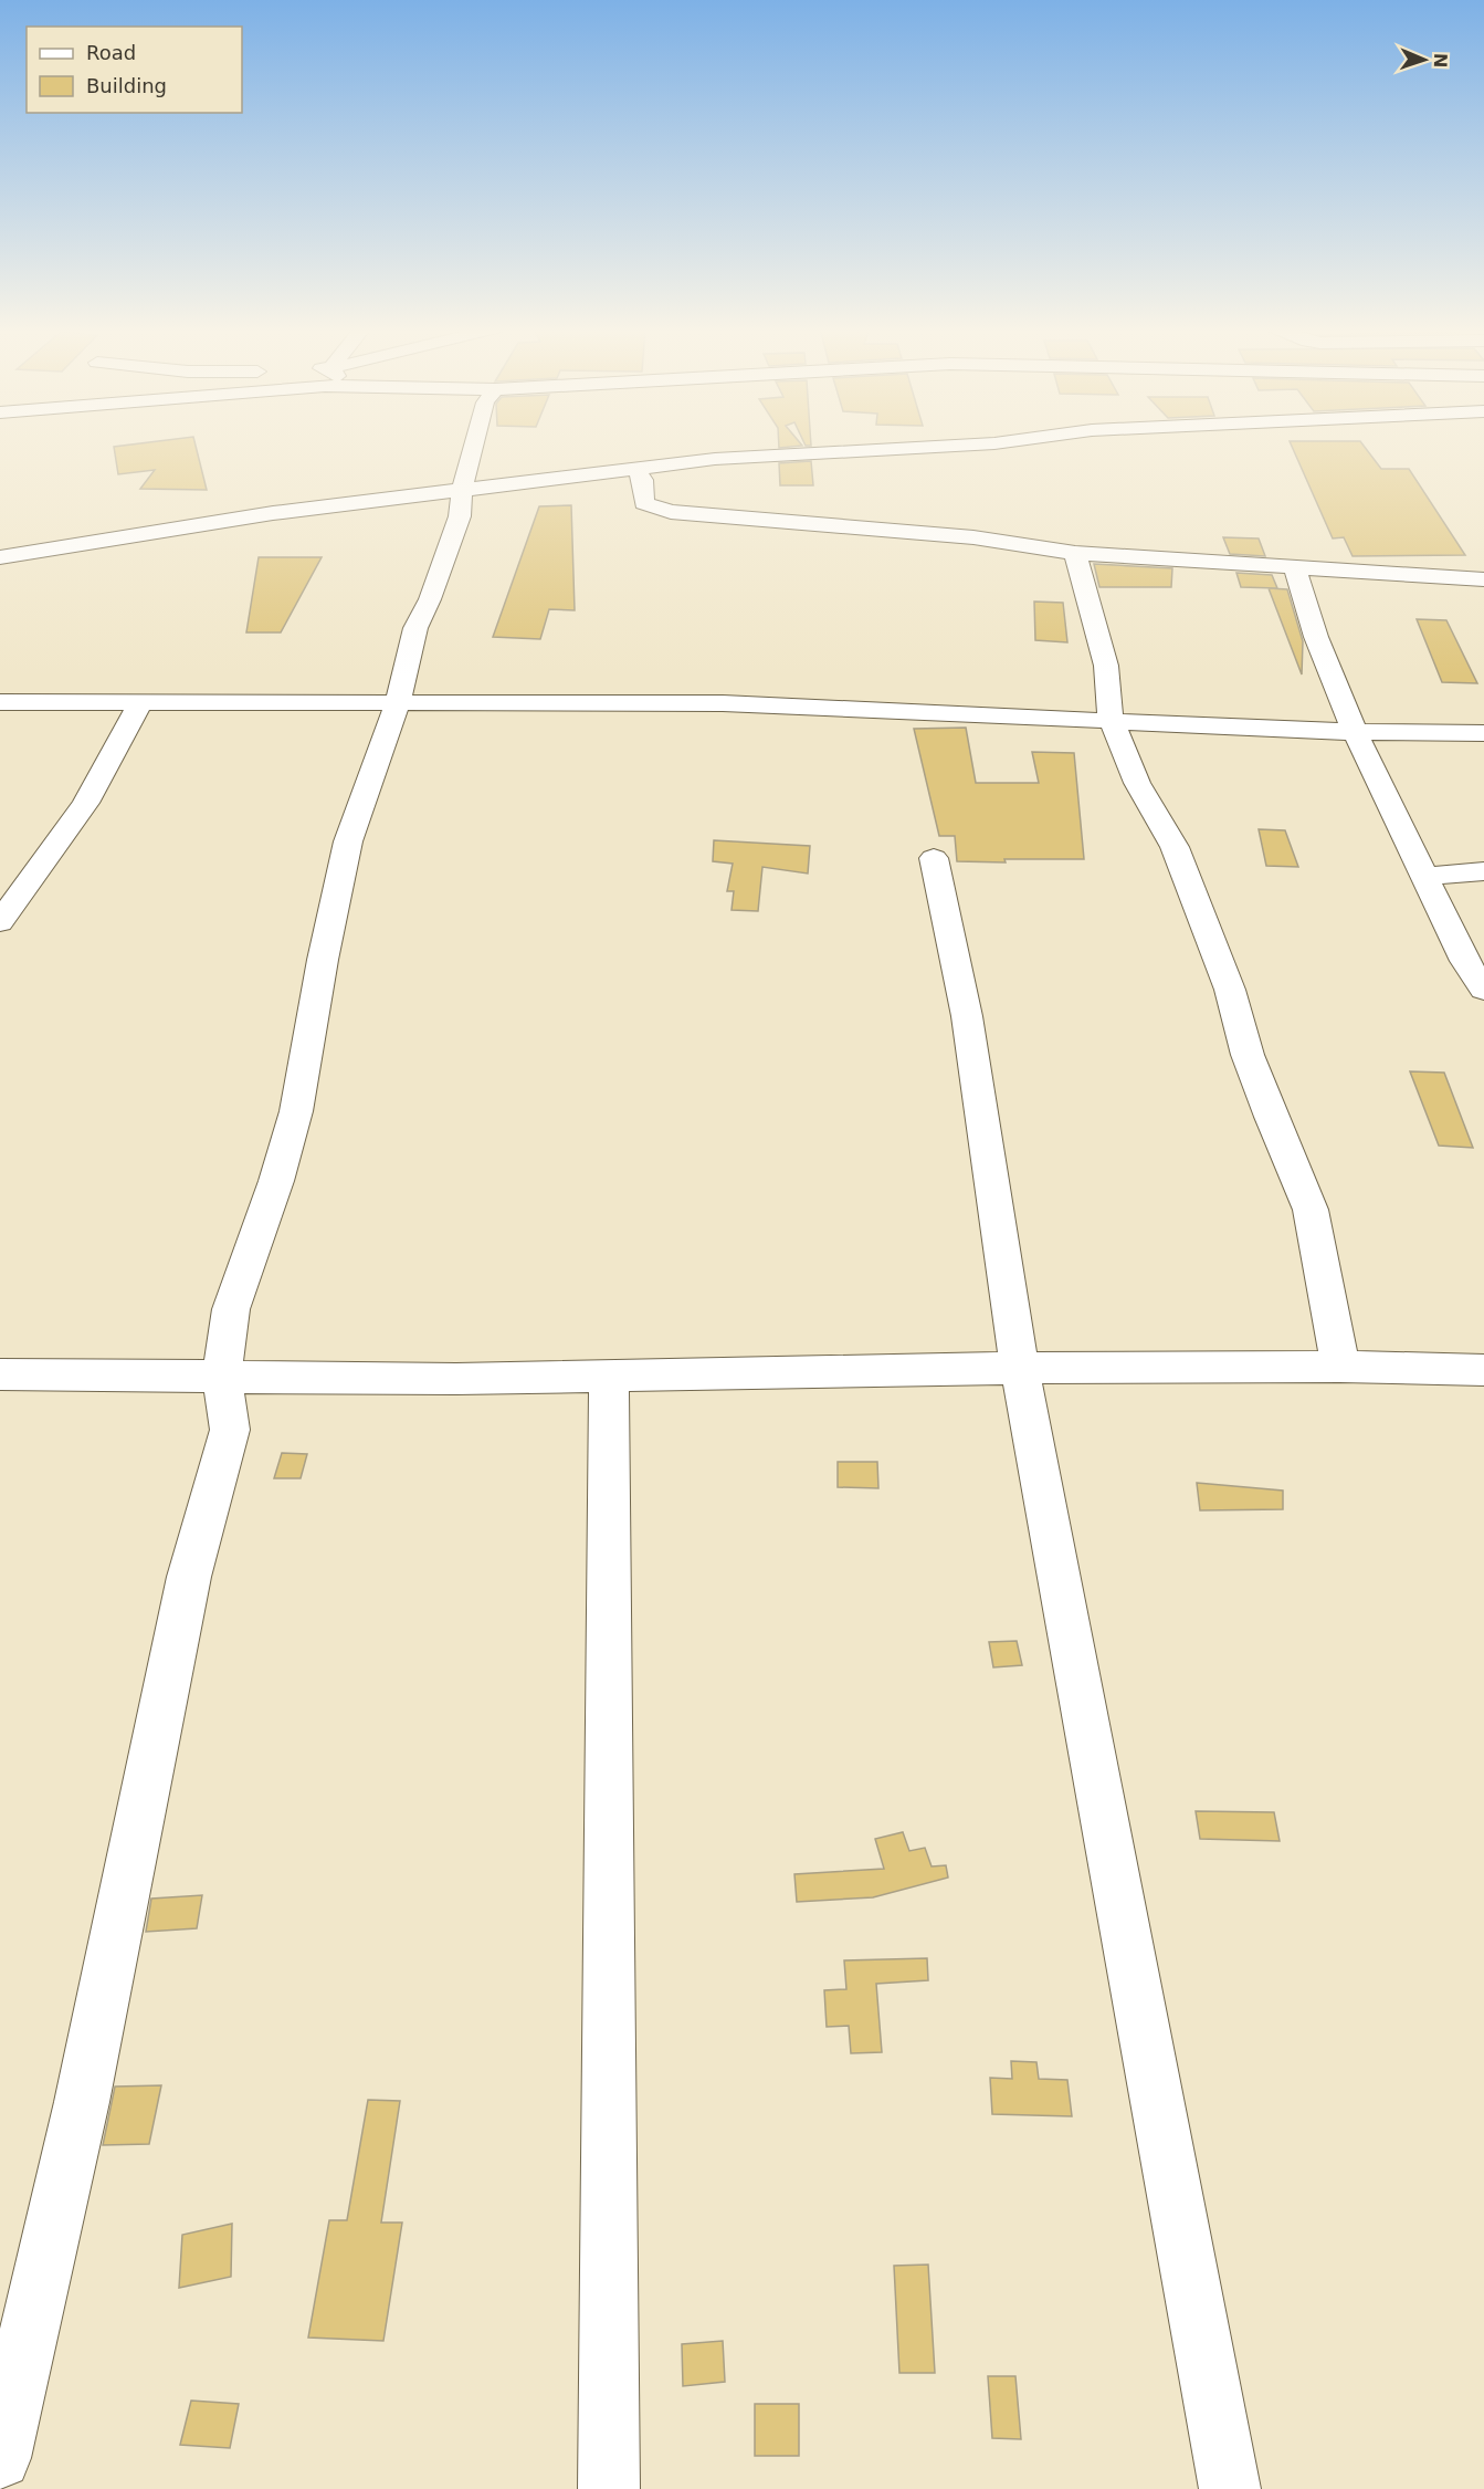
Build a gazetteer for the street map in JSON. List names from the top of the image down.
{
  "legend": ["Road", "Building"],
  "north": "right"
}
